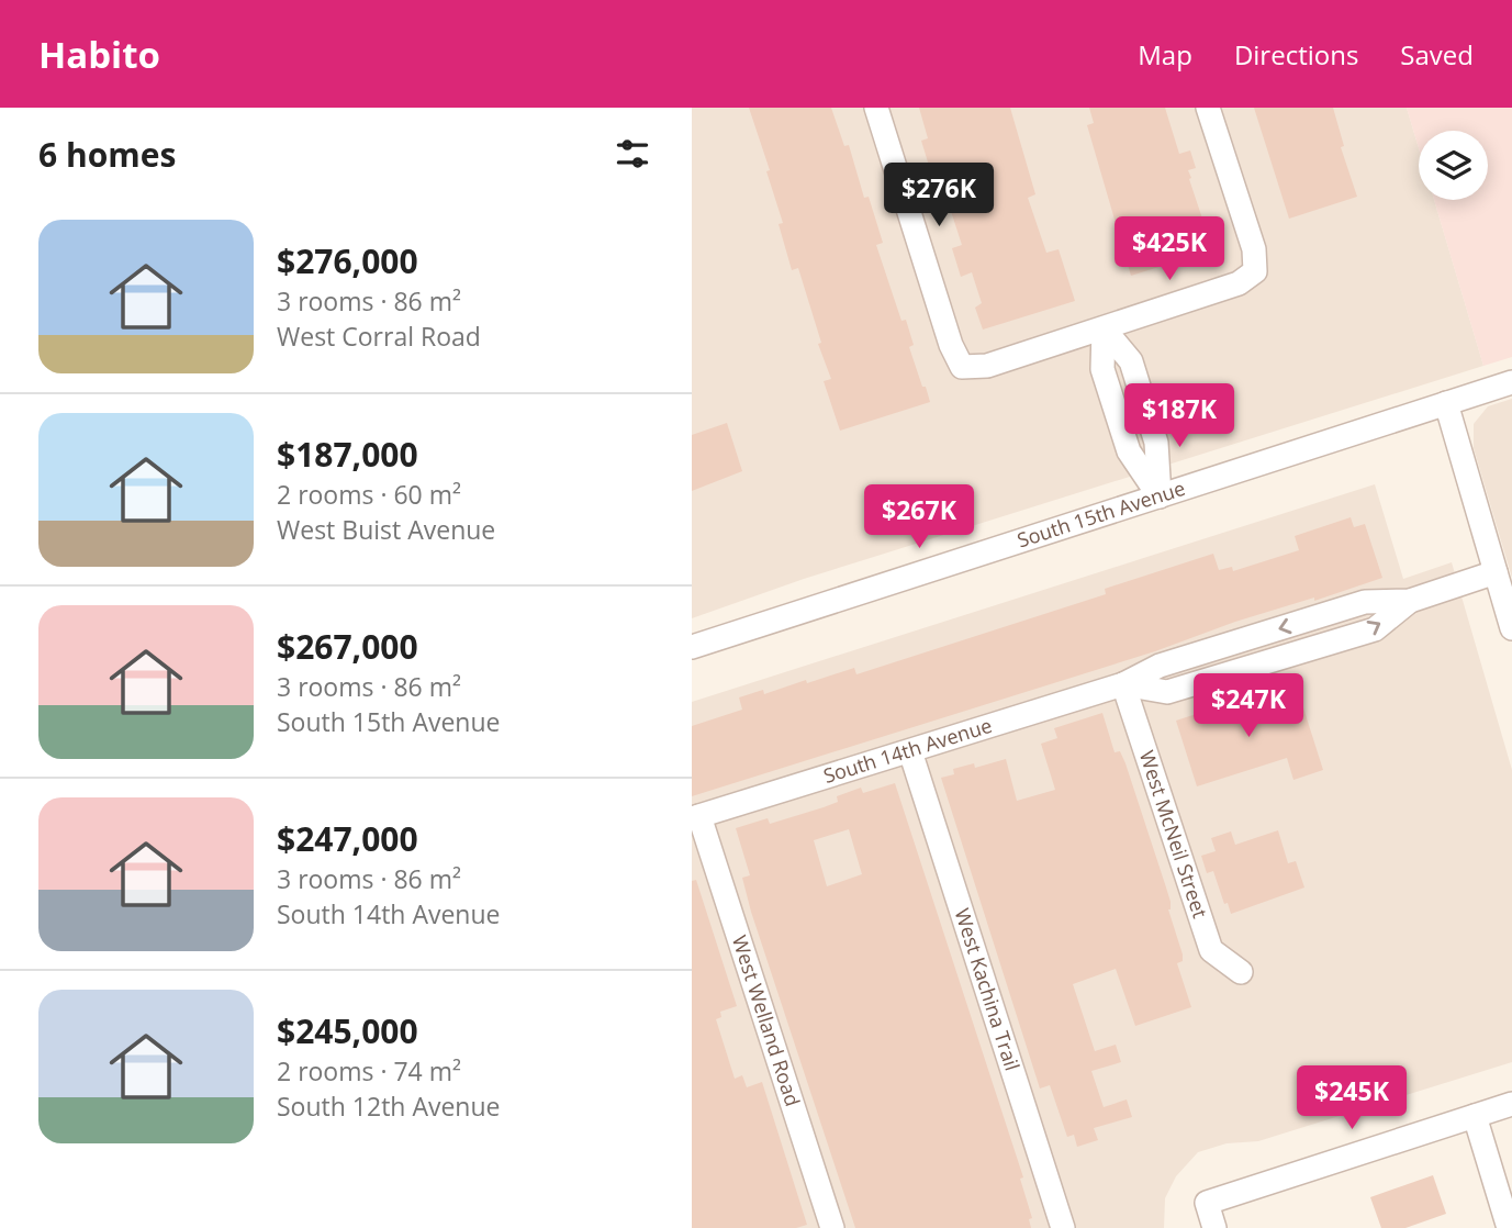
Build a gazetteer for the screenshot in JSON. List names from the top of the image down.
{
  "streets": {
    "street": [
      "South 15th Avenue",
      "South 14th Avenue",
      "West McNeil Street",
      "West Kachina Trail",
      "West Welland Road"
    ]
  },
  "crossings": [
    ["South 14th Avenue", "West McNeil Street"],
    ["South 14th Avenue", "West Kachina Trail"],
    ["South 14th Avenue", "West Welland Road"]
  ],
  "page": {
    "header": "Habito",
    "nav": ["Map", "Directions", "Saved"],
    "heading": "6 homes",
    "price": [
      "$276K",
      "$425K",
      "$187K",
      "$267K",
      "$247K",
      "$245K"
    ],
    "list": [
      {
        "name": "$276,000",
        "note": "3 rooms · 86 m² · West Corral Road"
      },
      {
        "name": "$187,000",
        "note": "2 rooms · 60 m² · West Buist Avenue"
      },
      {
        "name": "$267,000",
        "note": "3 rooms · 86 m² · South 15th Avenue"
      },
      {
        "name": "$247,000",
        "note": "3 rooms · 86 m² · South 14th Avenue"
      },
      {
        "name": "$245,000",
        "note": "2 rooms · 74 m² · South 12th Avenue"
      }
    ]
  }
}
